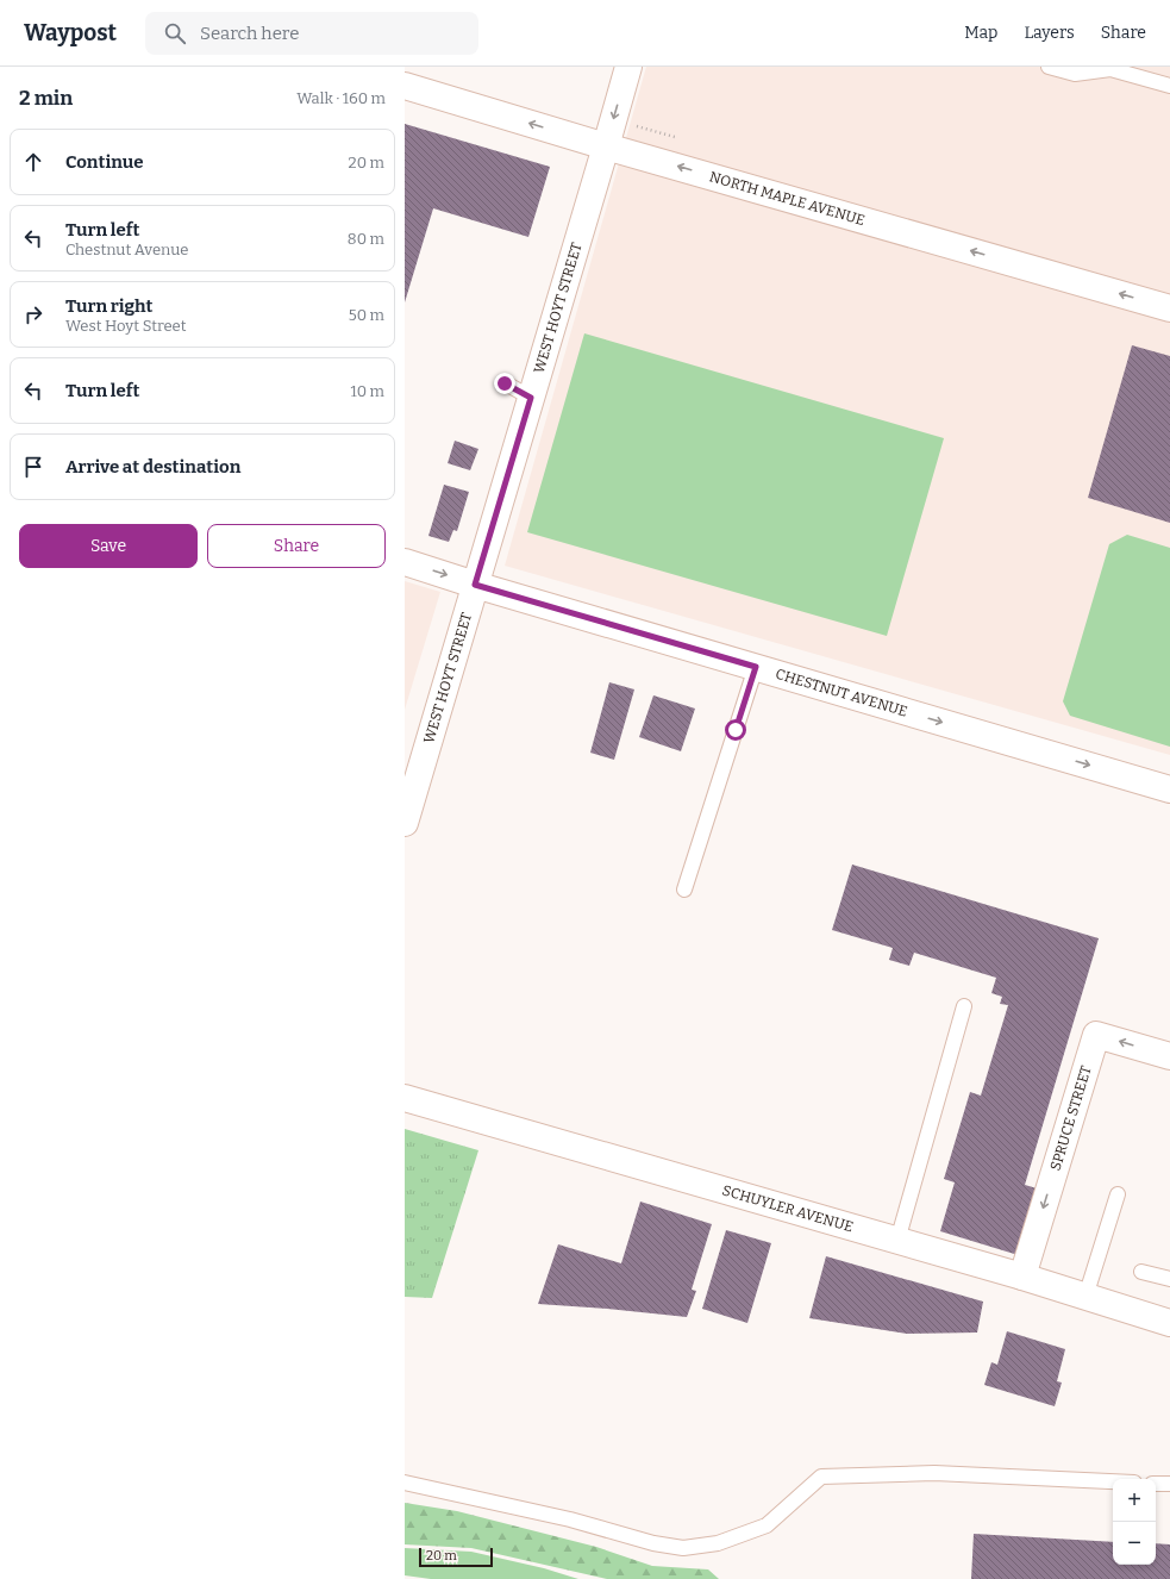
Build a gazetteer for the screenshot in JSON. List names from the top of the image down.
{
  "streets": {
    "street": [
      "NORTH MAPLE AVENUE",
      "WEST HOYT STREET",
      "CHESTNUT AVENUE",
      "SPRUCE STREET",
      "SCHUYLER AVENUE"
    ]
  },
  "crossings": [
    ["NORTH MAPLE AVENUE", "WEST HOYT STREET"],
    ["WEST HOYT STREET", "CHESTNUT AVENUE"],
    ["SPRUCE STREET", "SCHUYLER AVENUE"]
  ],
  "one_way": ["NORTH MAPLE AVENUE", "CHESTNUT AVENUE", "SPRUCE STREET"],
  "scale_bar": "20 m",
  "page": {
    "header": "Waypost",
    "search": "Search here",
    "nav": ["Map", "Layers", "Share"],
    "heading": ["2 min", "Walk · 160 m"],
    "list": [
      ["Continue", "20 m"],
      ["Turn left", "Chestnut Avenue", "80 m"],
      ["Turn right", "West Hoyt Street", "50 m"],
      ["Turn left", "10 m"],
      "Arrive at destination"
    ],
    "buttons": ["Save", "Share"],
    "map_buttons": ["+", "−"],
    "scale": "20 m"
  }
}
